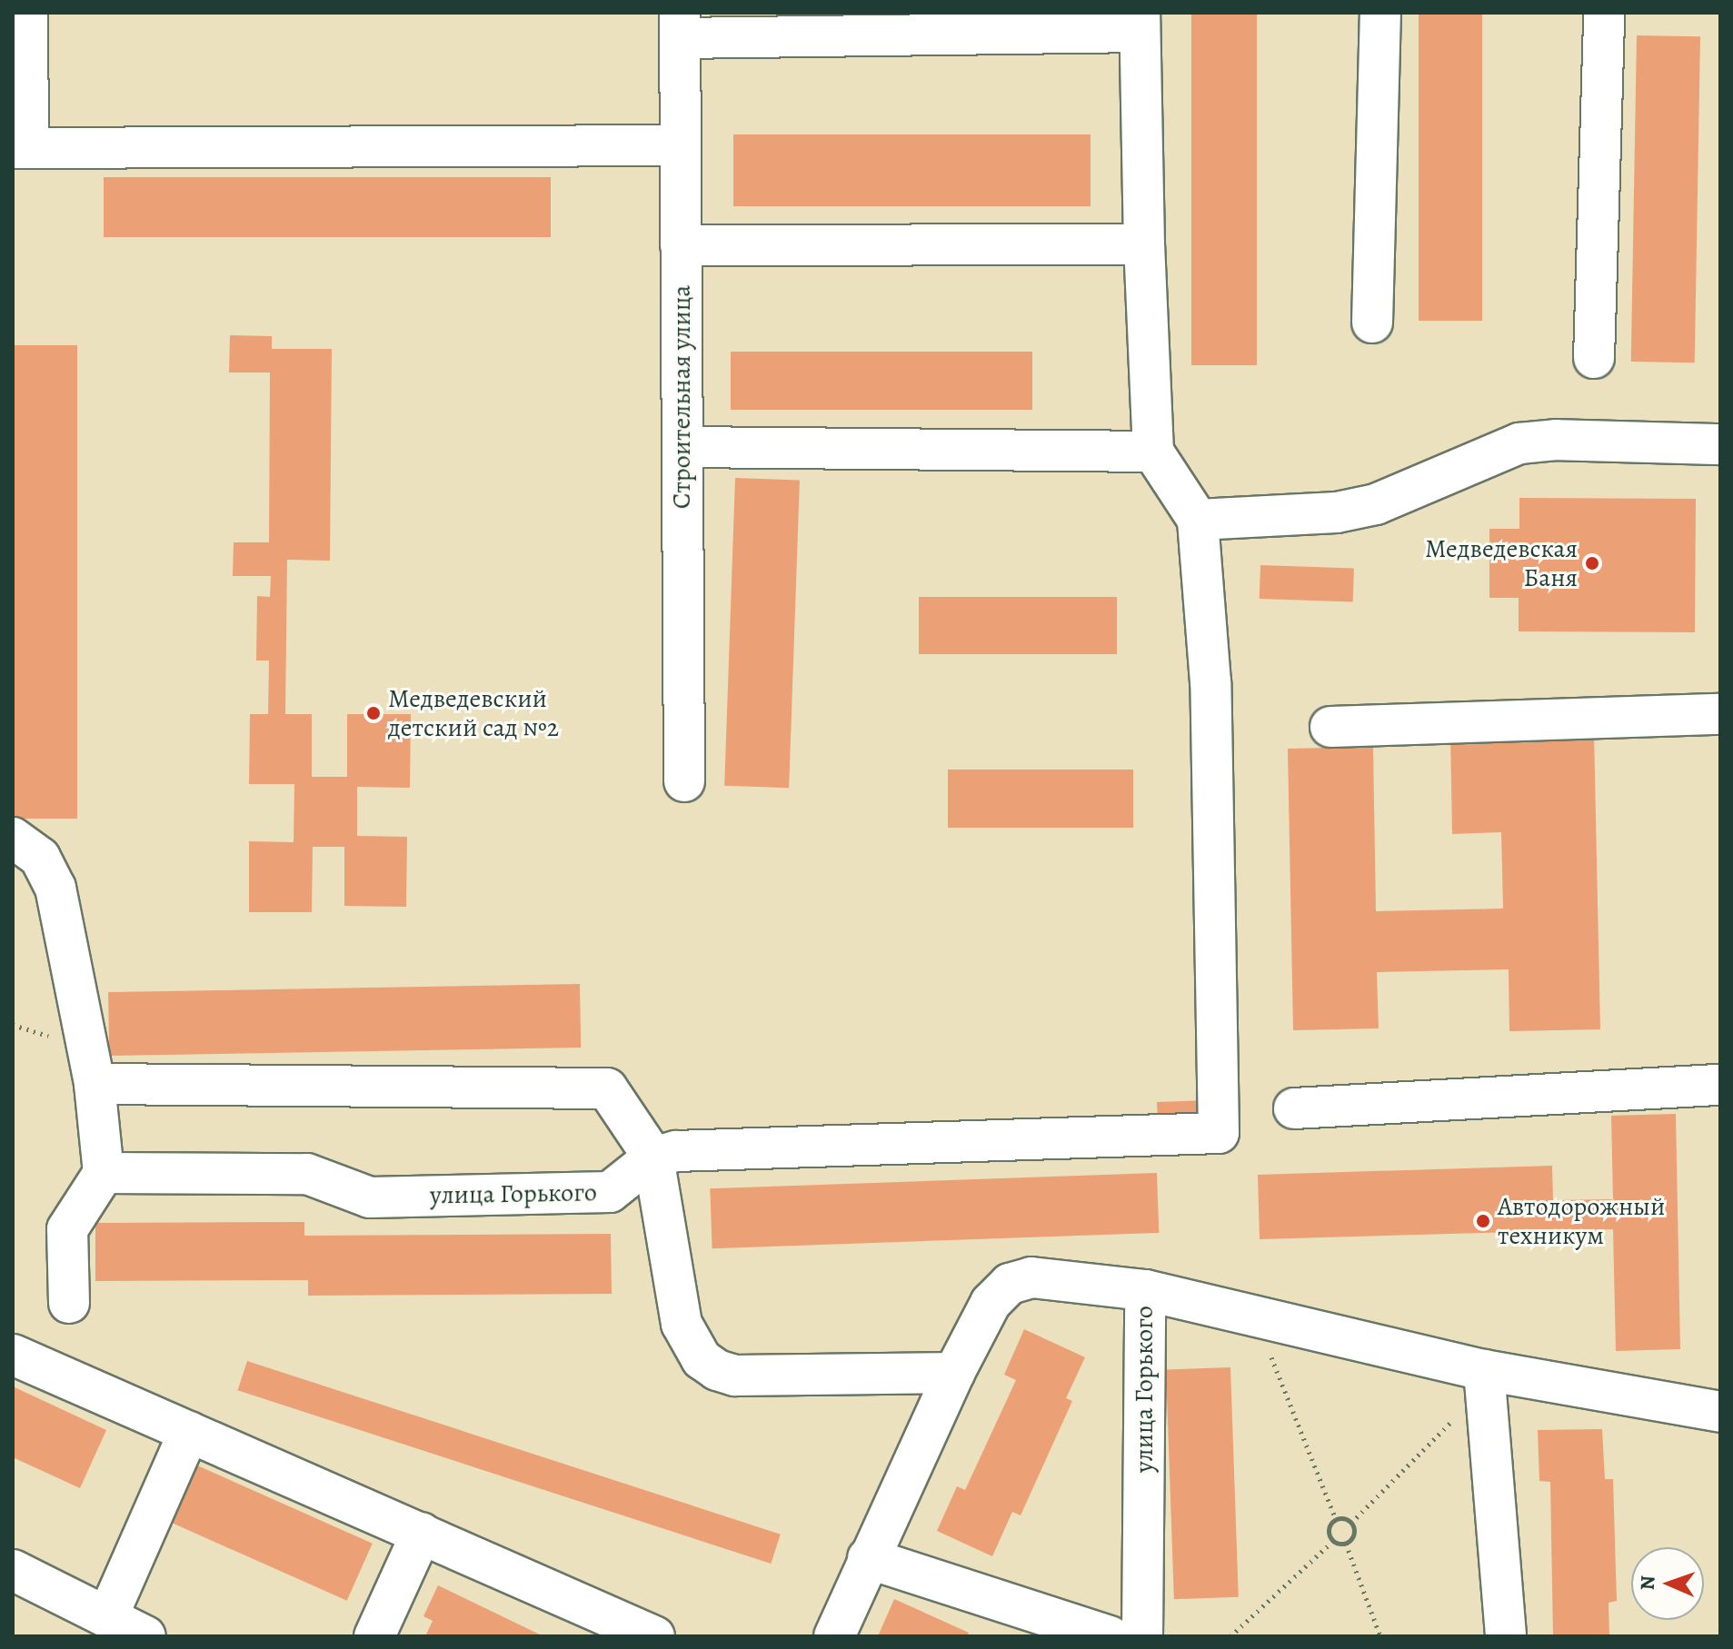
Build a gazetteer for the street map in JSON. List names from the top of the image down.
{
  "streets": {
    "street": ["Строительная улица", "улица Горького"]
  },
  "places": ["Медведевская Баня", "Медведевский детский сад №2", "Автодорожный техникум"],
  "north": "left"
}
